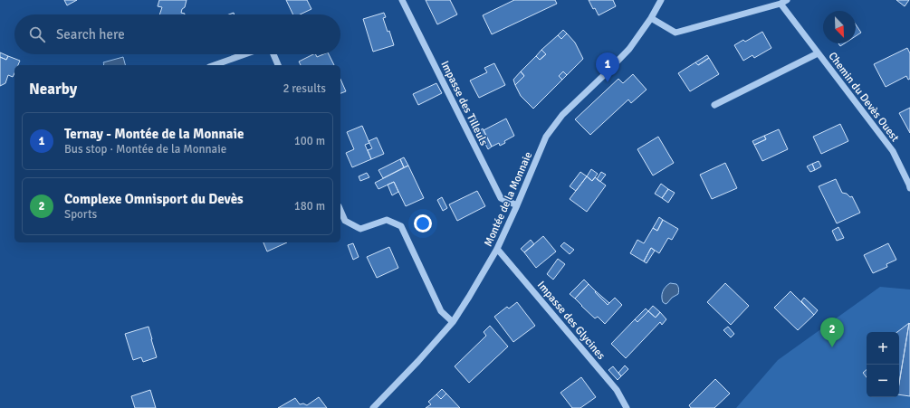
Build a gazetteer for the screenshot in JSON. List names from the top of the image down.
{
  "streets": {
    "street": [
      "Chemin du Devès Ouest",
      "Impasse des Tilleuls",
      "Montée de la Monnaie",
      "Impasse des Glycines"
    ]
  },
  "crossings": [
    ["Impasse des Tilleuls", "Montée de la Monnaie"],
    ["Montée de la Monnaie", "Impasse des Glycines"]
  ],
  "north": "bottom right",
  "page": {
    "search": "Search here",
    "pins": ["1", "2"],
    "heading": ["Nearby", "2 results"],
    "list": [
      {
        "mark": "1",
        "name": "Ternay - Montée de la Monnaie",
        "note": "Bus stop · Montée de la Monnaie",
        "value": "100 m"
      },
      {
        "mark": "2",
        "name": "Complexe Omnisport du Devès",
        "note": "Sports",
        "value": "180 m"
      }
    ],
    "map_buttons": ["+", "−"]
  }
}
